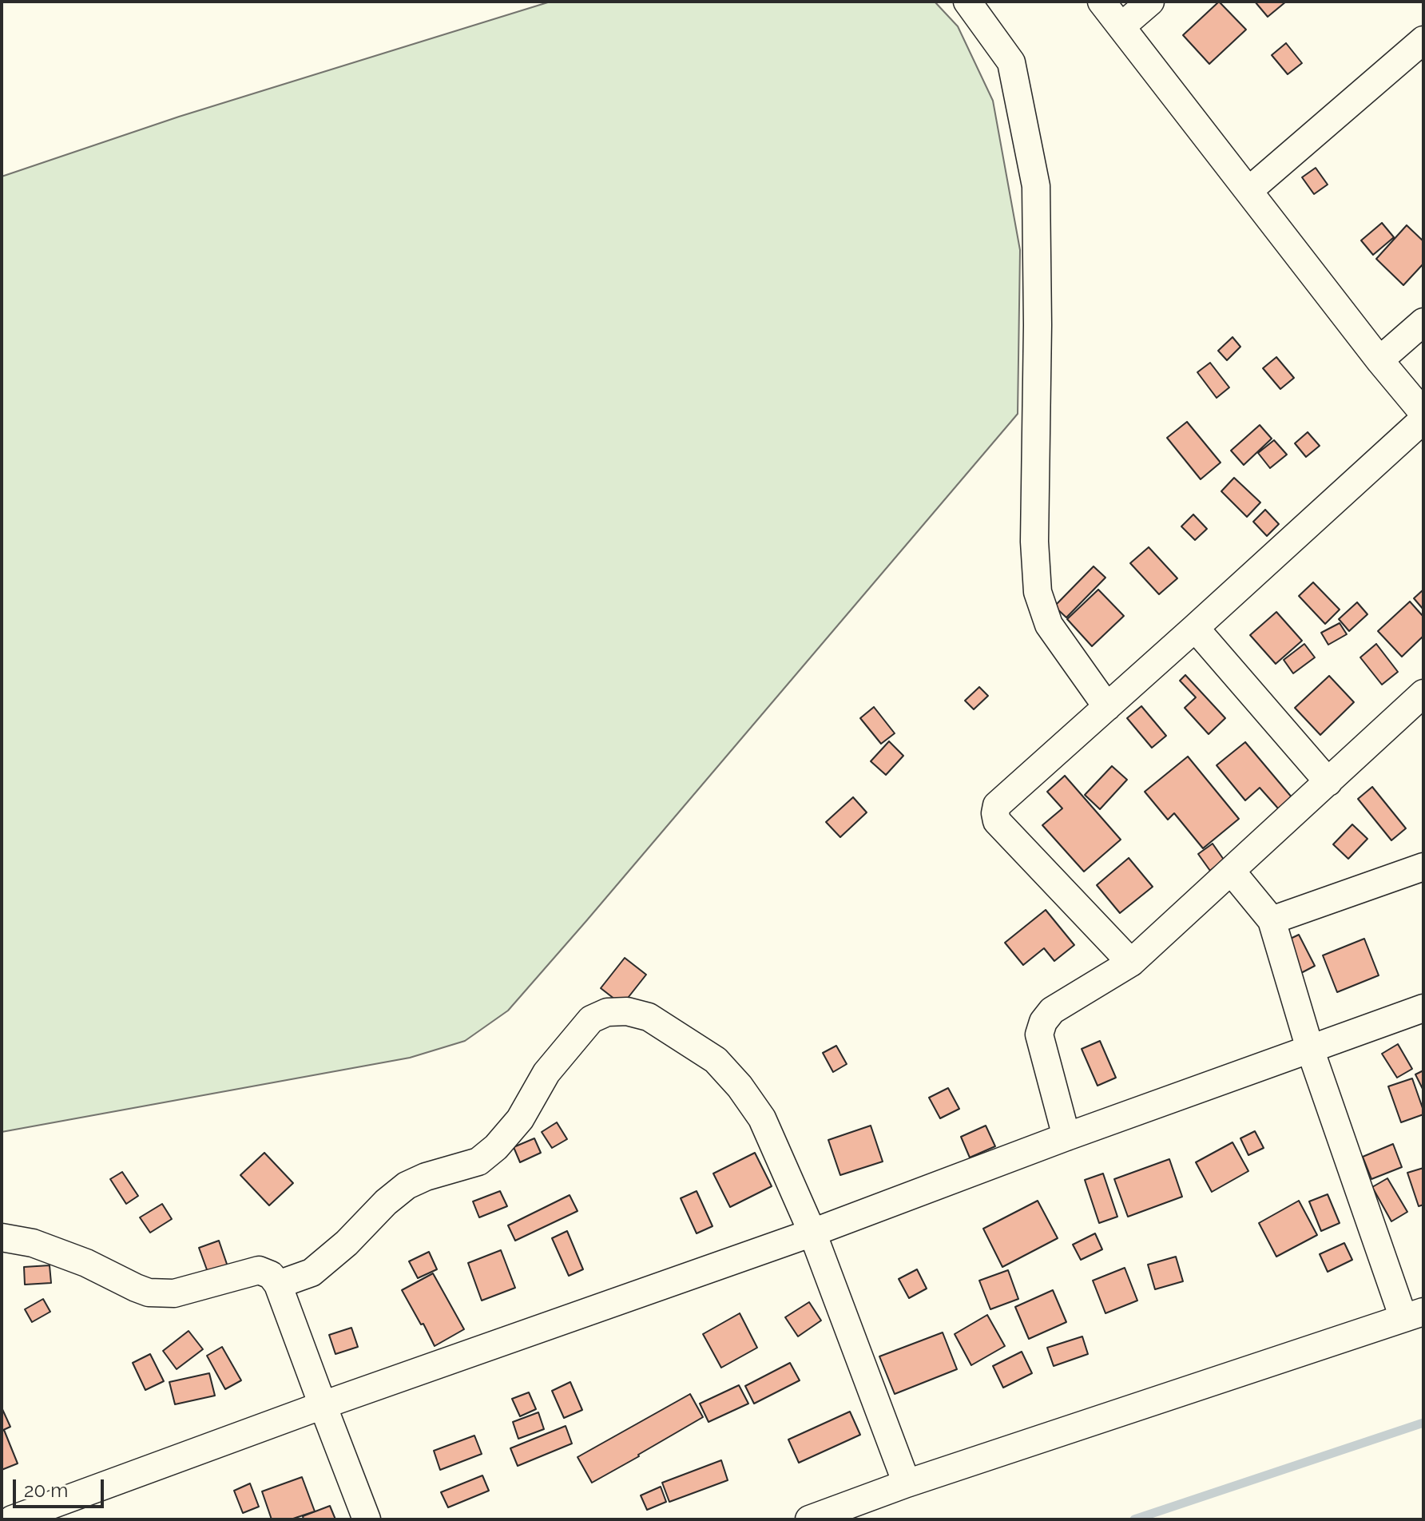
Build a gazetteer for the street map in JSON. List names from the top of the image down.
{
  "scale_bar": "20 m"
}
